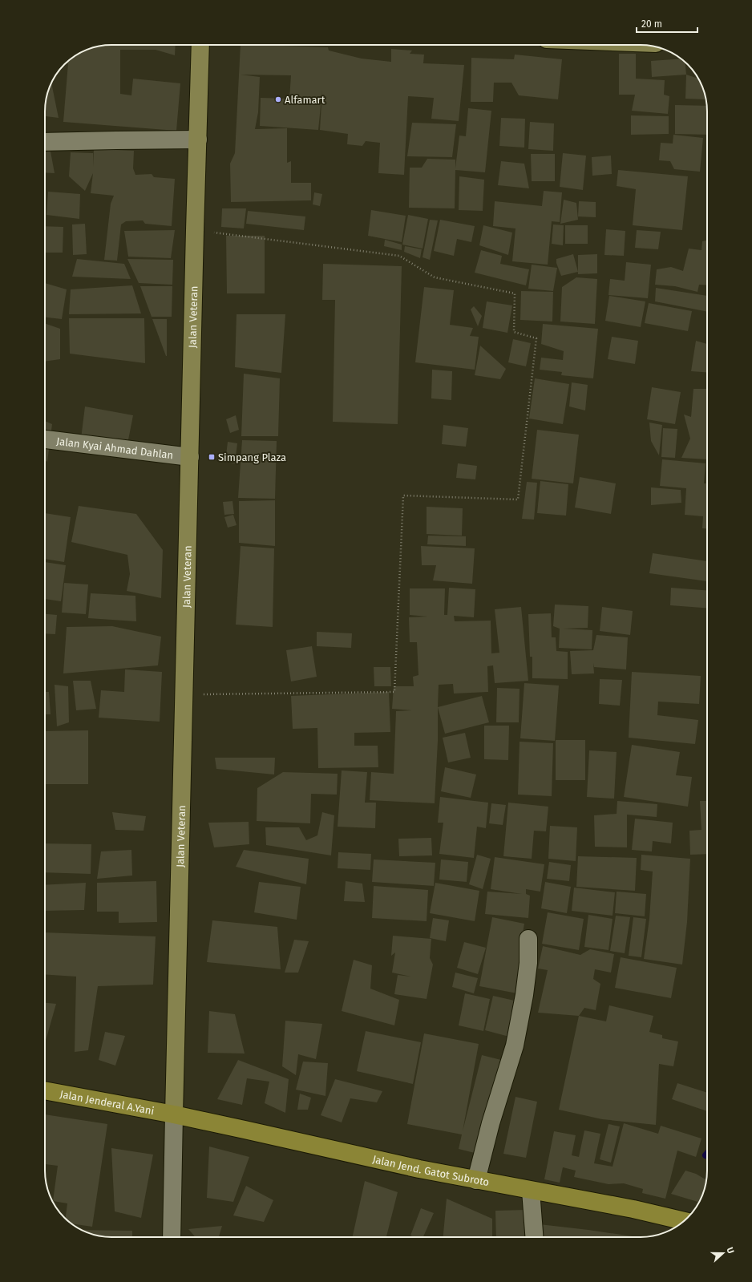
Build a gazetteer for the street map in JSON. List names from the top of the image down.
{
  "streets": {
    "main road": ["Jalan Veteran", "Jalan Jenderal A.Yani", "Jalan Jend. Gatot Subroto"],
    "street": ["Jalan Kyai Ahmad Dahlan"]
  },
  "crossings": [
    ["Jalan Veteran", "Jalan Kyai Ahmad Dahlan"],
    ["Jalan Veteran", "Jalan Jenderal A.Yani"],
    ["Jalan Veteran", "Jalan Jend. Gatot Subroto"],
    ["Jalan Jenderal A.Yani", "Jalan Jend. Gatot Subroto"]
  ],
  "places": {
    "other": ["Alfamart"],
    "transit": ["Simpang Plaza"]
  },
  "scale_bar": "20 m",
  "north": "right"
}
